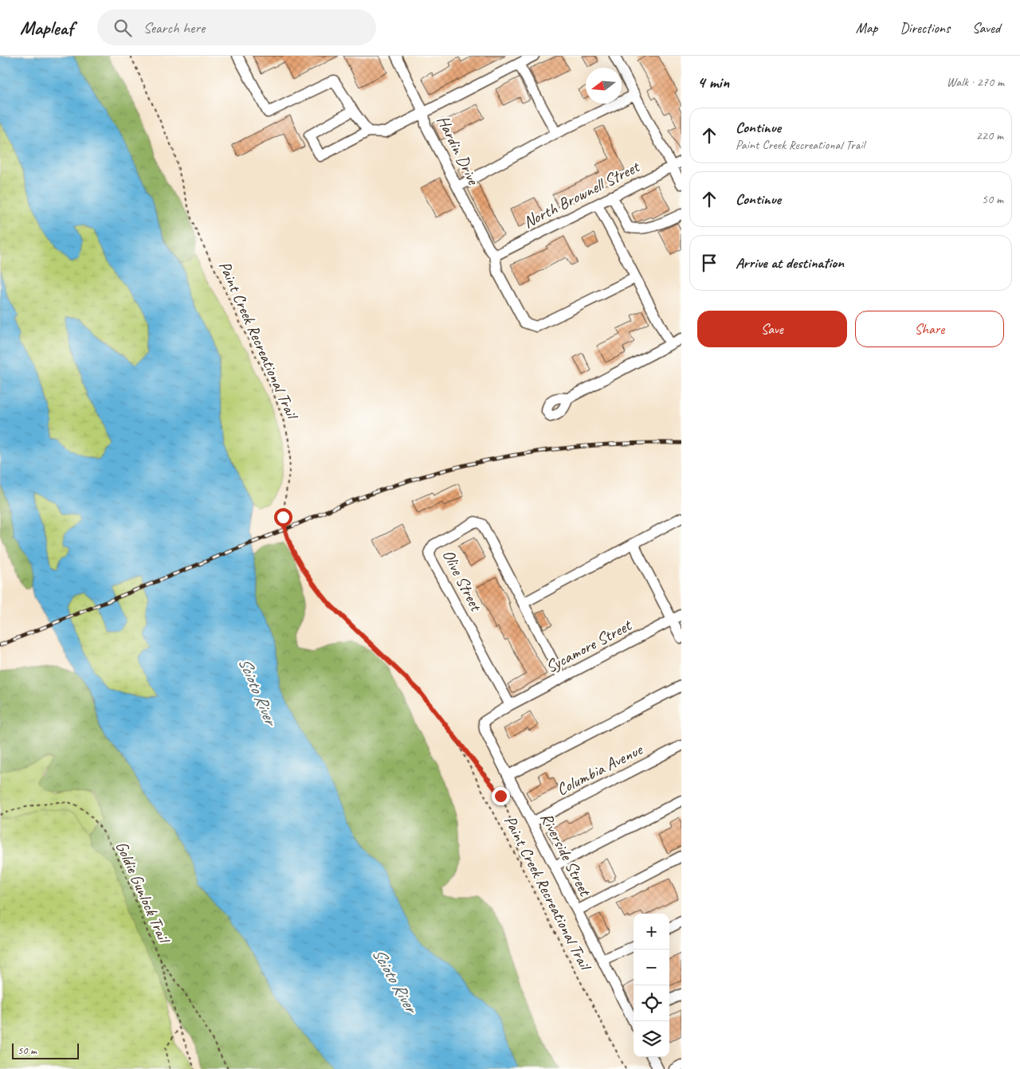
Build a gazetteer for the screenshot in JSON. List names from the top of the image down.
{
  "streets": {
    "street": [
      "Hardin Drive",
      "North Brownell Street",
      "Olive Street",
      "Sycamore Street",
      "Columbia Avenue",
      "Riverside Street"
    ],
    "path": ["Paint Creek Recreational Trail", "Goldie Gunlock Trail"]
  },
  "crossings": [
    ["Hardin Drive", "North Brownell Street"],
    ["Olive Street", "Sycamore Street"],
    ["Olive Street", "Riverside Street"],
    ["Sycamore Street", "Riverside Street"],
    ["Columbia Avenue", "Riverside Street"]
  ],
  "water": ["Scioto River"],
  "scale_bar": "50 m",
  "north": "left",
  "page": {
    "header": "Mapleaf",
    "search": "Search here",
    "nav": ["Map", "Directions", "Saved"],
    "heading": ["4 min", "Walk · 270 m"],
    "list": [
      ["Continue", "Paint Creek Recreational Trail", "220 m"],
      ["Continue", "50 m"],
      "Arrive at destination"
    ],
    "buttons": ["Save", "Share"],
    "map_buttons": ["+", "−"],
    "scale": "50 m"
  }
}
